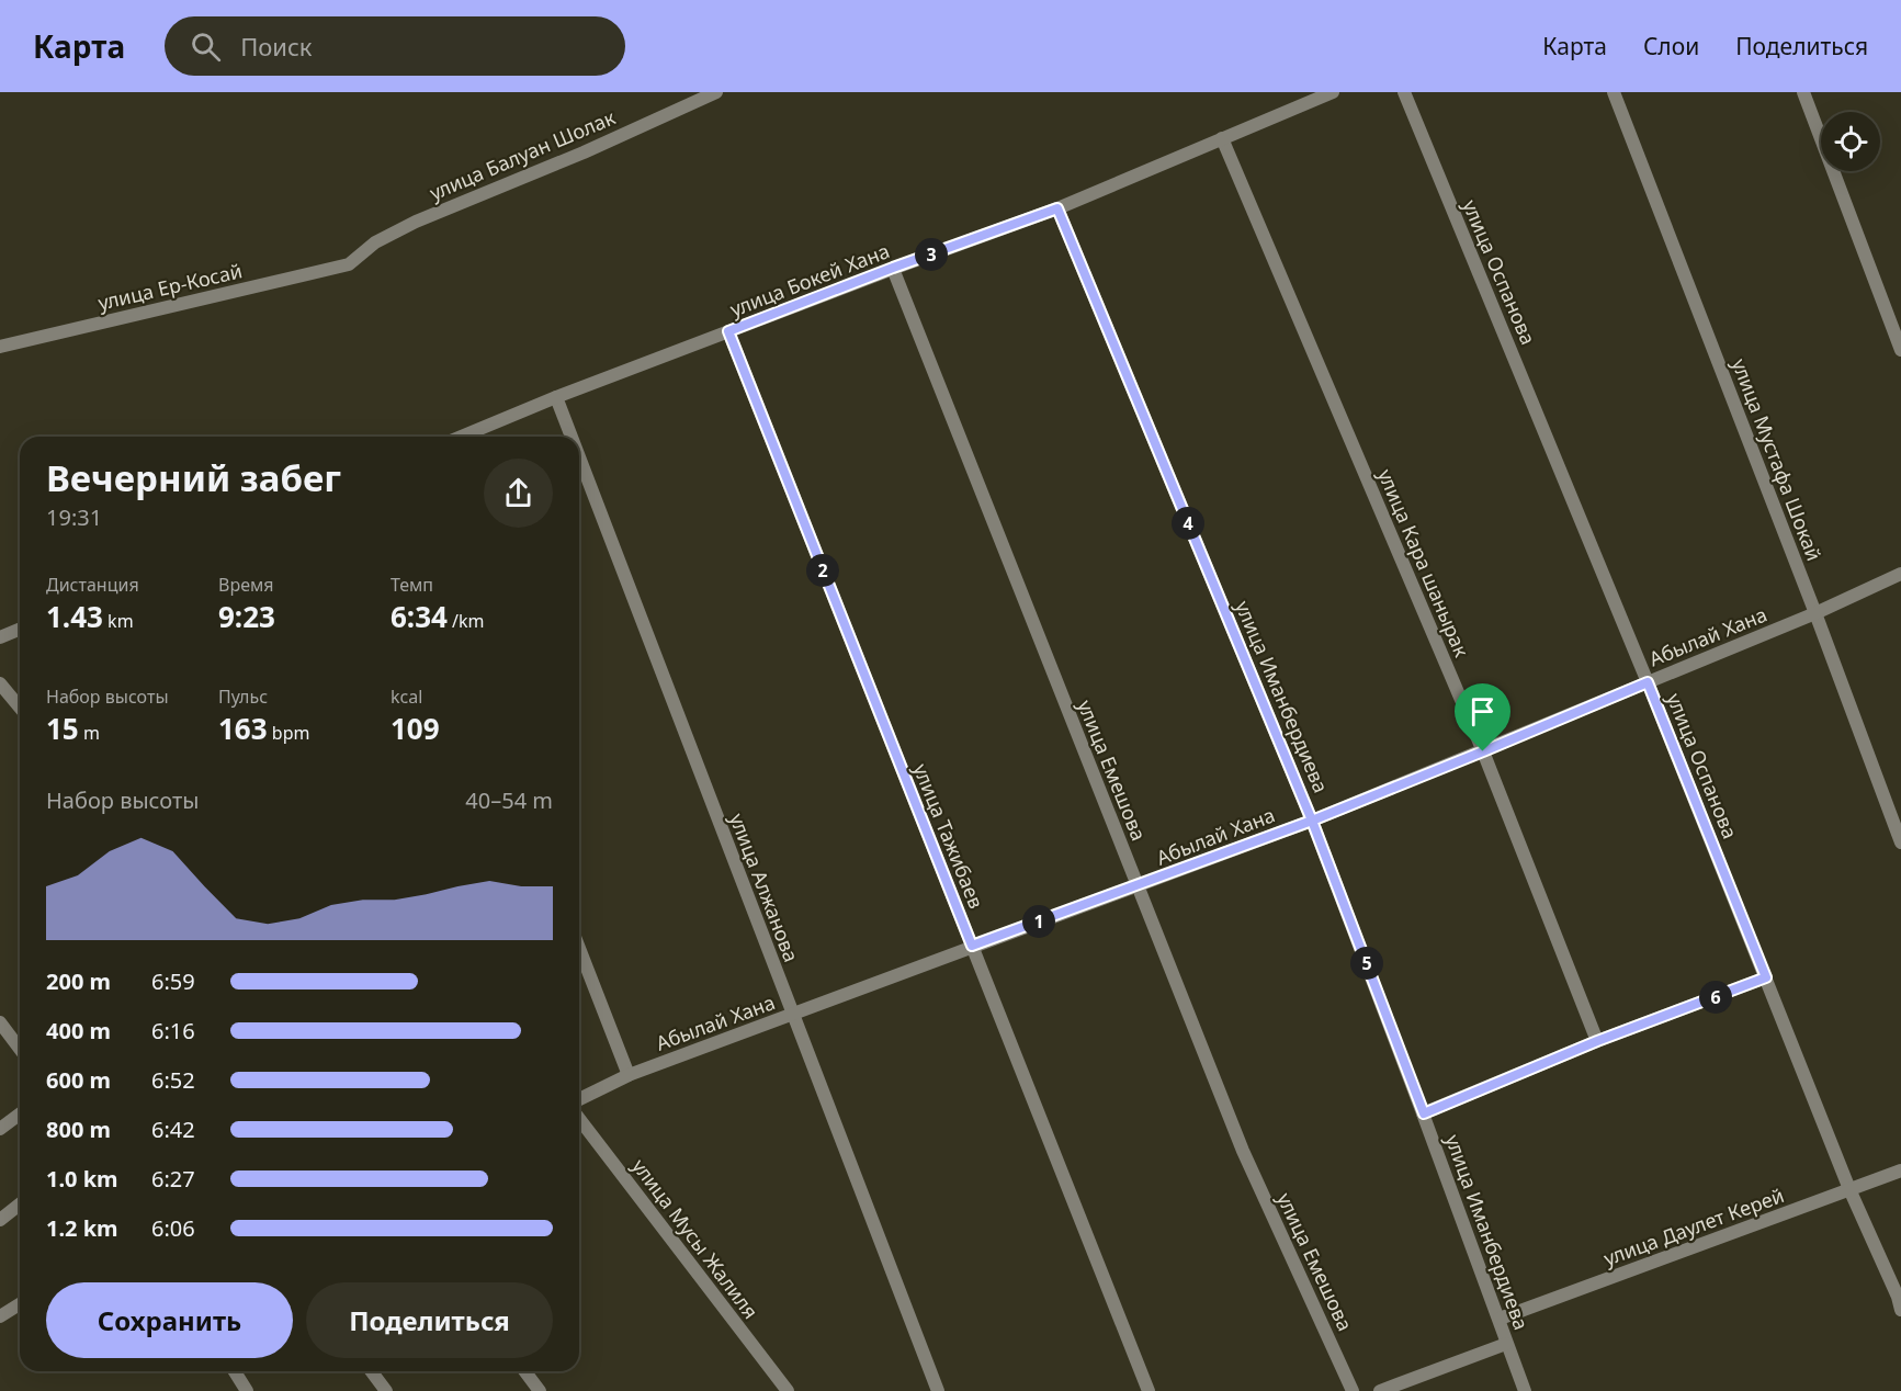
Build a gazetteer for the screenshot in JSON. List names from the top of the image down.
{
  "streets": {
    "street": [
      "улица Балуан Шолак",
      "улица Оспанова",
      "улица Бокей Хана",
      "улица Ер-Косай",
      "улица Мустафа Шокай",
      "улица Кара шанырак",
      "Абылай Хана",
      "улица Иманбердиева",
      "улица Емешова",
      "улица Тажибаев",
      "улица Алжанова",
      "улица Даулет Керей",
      "улица Мусы Жалиля"
    ]
  },
  "crossings": [
    ["улица Балуан Шолак", "улица Ер-Косай"],
    ["улица Оспанова", "Абылай Хана"],
    ["улица Оспанова", "улица Даулет Керей"],
    ["улица Бокей Хана", "улица Кара шанырак"],
    ["улица Бокей Хана", "улица Иманбердиева"],
    ["улица Бокей Хана", "улица Емешова"],
    ["улица Бокей Хана", "улица Тажибаев"],
    ["улица Бокей Хана", "улица Алжанова"],
    ["улица Мустафа Шокай", "Абылай Хана"],
    ["улица Кара шанырак", "Абылай Хана"],
    ["Абылай Хана", "улица Иманбердиева"],
    ["Абылай Хана", "улица Емешова"],
    ["Абылай Хана", "улица Тажибаев"],
    ["Абылай Хана", "улица Алжанова"],
    ["улица Иманбердиева", "улица Даулет Керей"]
  ],
  "page": {
    "header": "Карта",
    "search": "Поиск",
    "nav": ["Карта", "Слои", "Поделиться"],
    "pins": [
      "3",
      "4",
      "2",
      "1",
      "5",
      "6"
    ],
    "heading": ["Вечерний забег", "19:31"],
    "stats": [
      ["Дистанция", "1.43 km"],
      ["Время", "9:23"],
      ["Темп", "6:34 /km"],
      ["Набор высоты", "15 m"],
      ["Пульс", "163 bpm"],
      ["kcal", "109"]
    ],
    "chart": ["Набор высоты", "40–54 m"],
    "list": [
      {
        "name": "200 m",
        "note": "6:59"
      },
      {
        "name": "400 m",
        "note": "6:16"
      },
      {
        "name": "600 m",
        "note": "6:52"
      },
      {
        "name": "800 m",
        "note": "6:42"
      },
      {
        "name": "1.0 km",
        "note": "6:27"
      },
      {
        "name": "1.2 km",
        "note": "6:06"
      }
    ],
    "buttons": ["Сохранить", "Поделиться"]
  }
}
